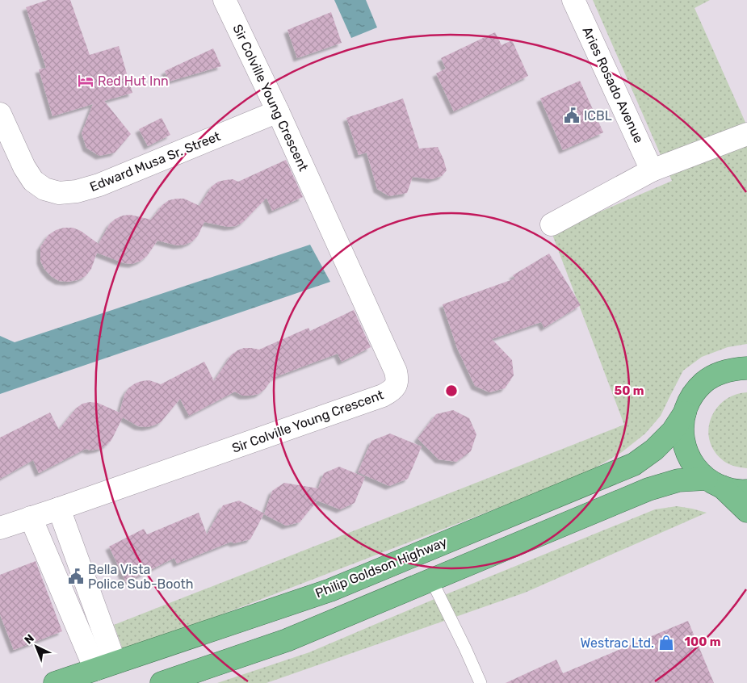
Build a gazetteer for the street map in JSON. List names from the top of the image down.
{
  "streets": {
    "highway": ["Philip Goldson Highway"],
    "street": ["Aries Rosado Avenue", "Sir Colville Young Crescent", "Edward Musa Sr. Street"]
  },
  "crossings": [
    ["Sir Colville Young Crescent", "Edward Musa Sr. Street"]
  ],
  "places": {
    "hotel": ["Red Hut Inn"],
    "public building": ["ICBL", "Bella Vista Police Sub-Booth"],
    "shop": ["Westrac Ltd."]
  },
  "north": "top left",
  "rings": ["50 m", "100 m"]
}
